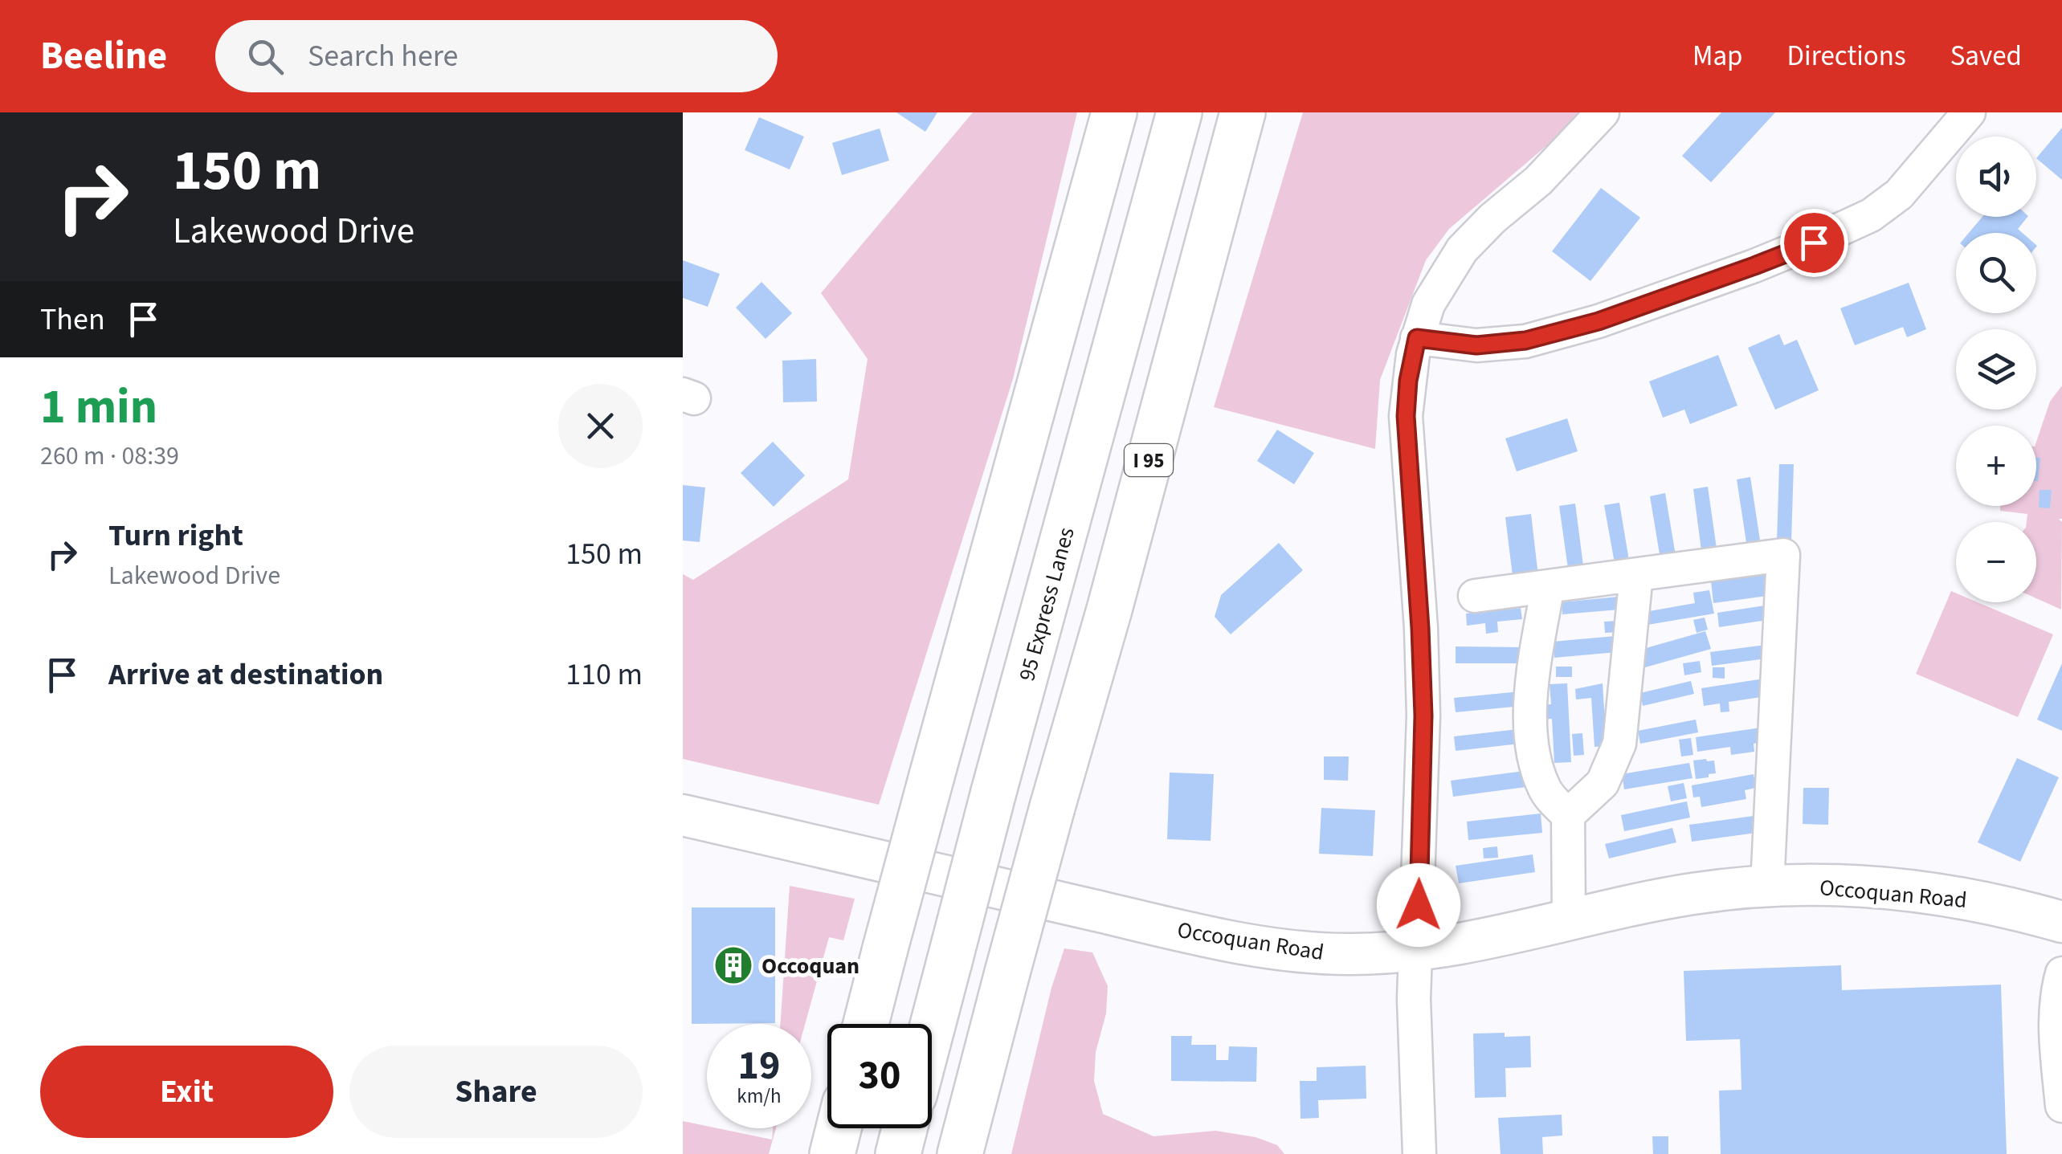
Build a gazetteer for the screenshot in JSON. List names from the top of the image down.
{
  "streets": {
    "highway": ["I 95", "95 Express Lanes"],
    "main road": ["Occoquan Road"]
  },
  "places": {
    "building": ["Occoquan"]
  },
  "page": {
    "header": "Beeline",
    "search": "Search here",
    "nav": ["Map", "Directions", "Saved"],
    "turn": ["150 m", "Lakewood Drive"],
    "map_buttons": ["+", "−"],
    "then": "Then",
    "heading": ["1 min", "260 m · 08:39"],
    "list": [
      {
        "name": "Turn right",
        "note": "Lakewood Drive",
        "value": "150 m"
      },
      {
        "name": "Arrive at destination",
        "value": "110 m"
      }
    ],
    "speed": "19 km/h",
    "limit": "30",
    "buttons": ["Exit", "Share"]
  }
}
